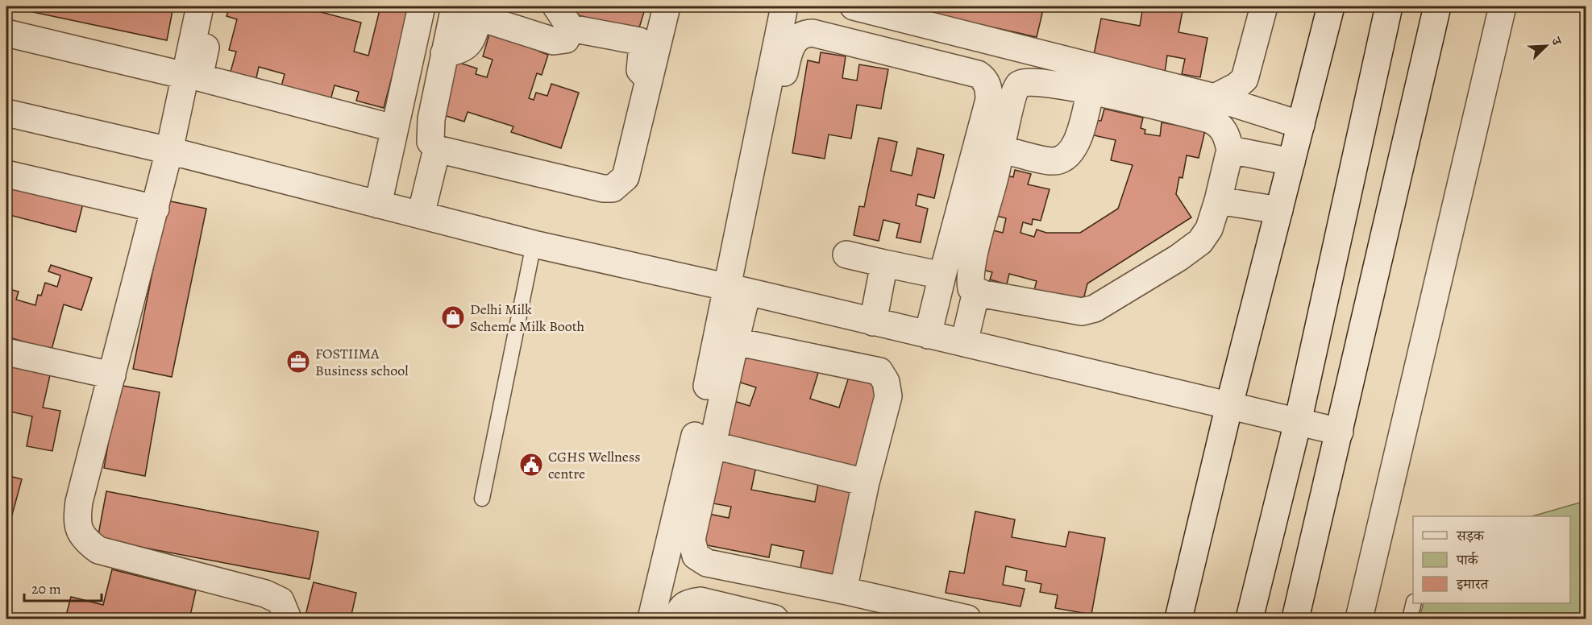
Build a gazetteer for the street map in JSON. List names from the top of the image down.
{
  "places": {
    "shop": ["Delhi Milk Scheme Milk Booth"],
    "office": ["FOSTIIMA Business school"],
    "public building": ["CGHS Wellness centre"]
  },
  "legend": ["सड़क", "पार्क", "इमारत"],
  "scale_bar": "20 m",
  "north": "top right"
}
